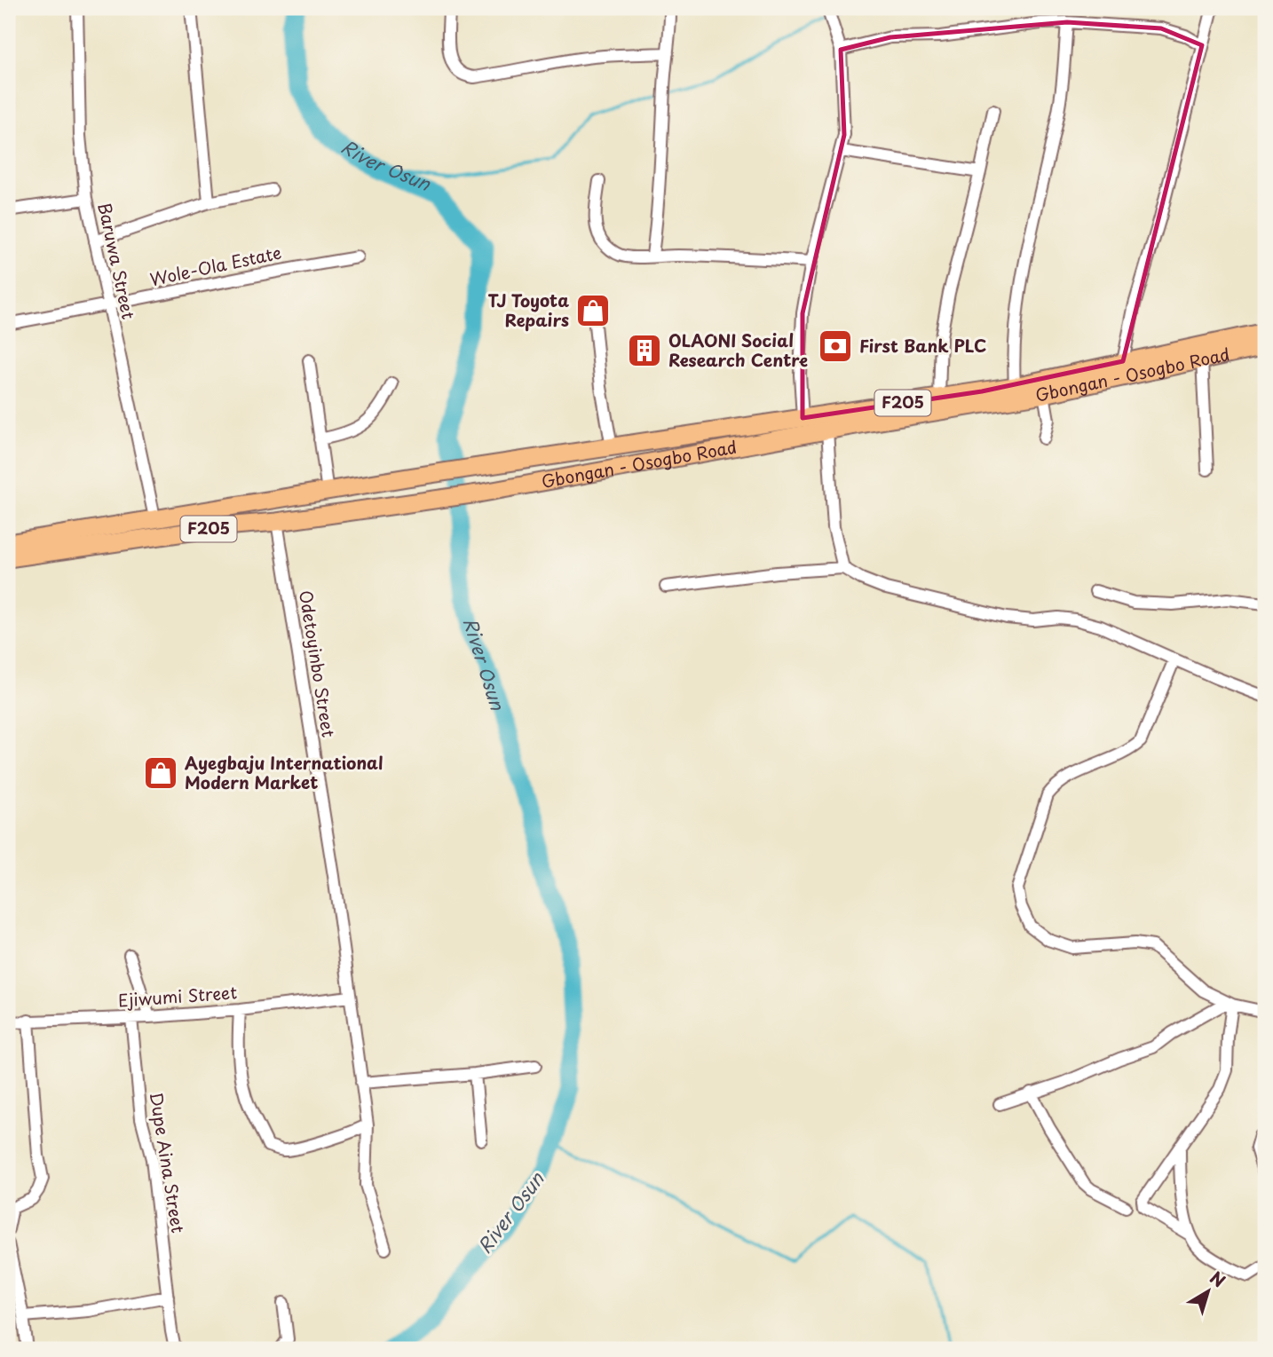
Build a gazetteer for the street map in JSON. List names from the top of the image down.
{
  "streets": {
    "main road": ["Gbongan - Osogbo Road", "F205"],
    "street": [
      "Baruwa Street",
      "Wole-Ola Estate",
      "Odetoyinbo Street",
      "Ejiwumi Street",
      "Dupe Aina Street"
    ]
  },
  "crossings": [
    ["Baruwa Street", "Wole-Ola Estate"],
    ["Baruwa Street", "Gbongan - Osogbo Road"],
    ["Gbongan - Osogbo Road", "Odetoyinbo Street"],
    ["Odetoyinbo Street", "Ejiwumi Street"],
    ["Ejiwumi Street", "Dupe Aina Street"]
  ],
  "water": ["River Osun"],
  "places": {
    "shop": ["TJ Toyota Repairs", "Ayegbaju International Modern Market"],
    "bank": ["First Bank PLC"],
    "building": ["OLAONI Social Research Centre"]
  },
  "north": "top right"
}
